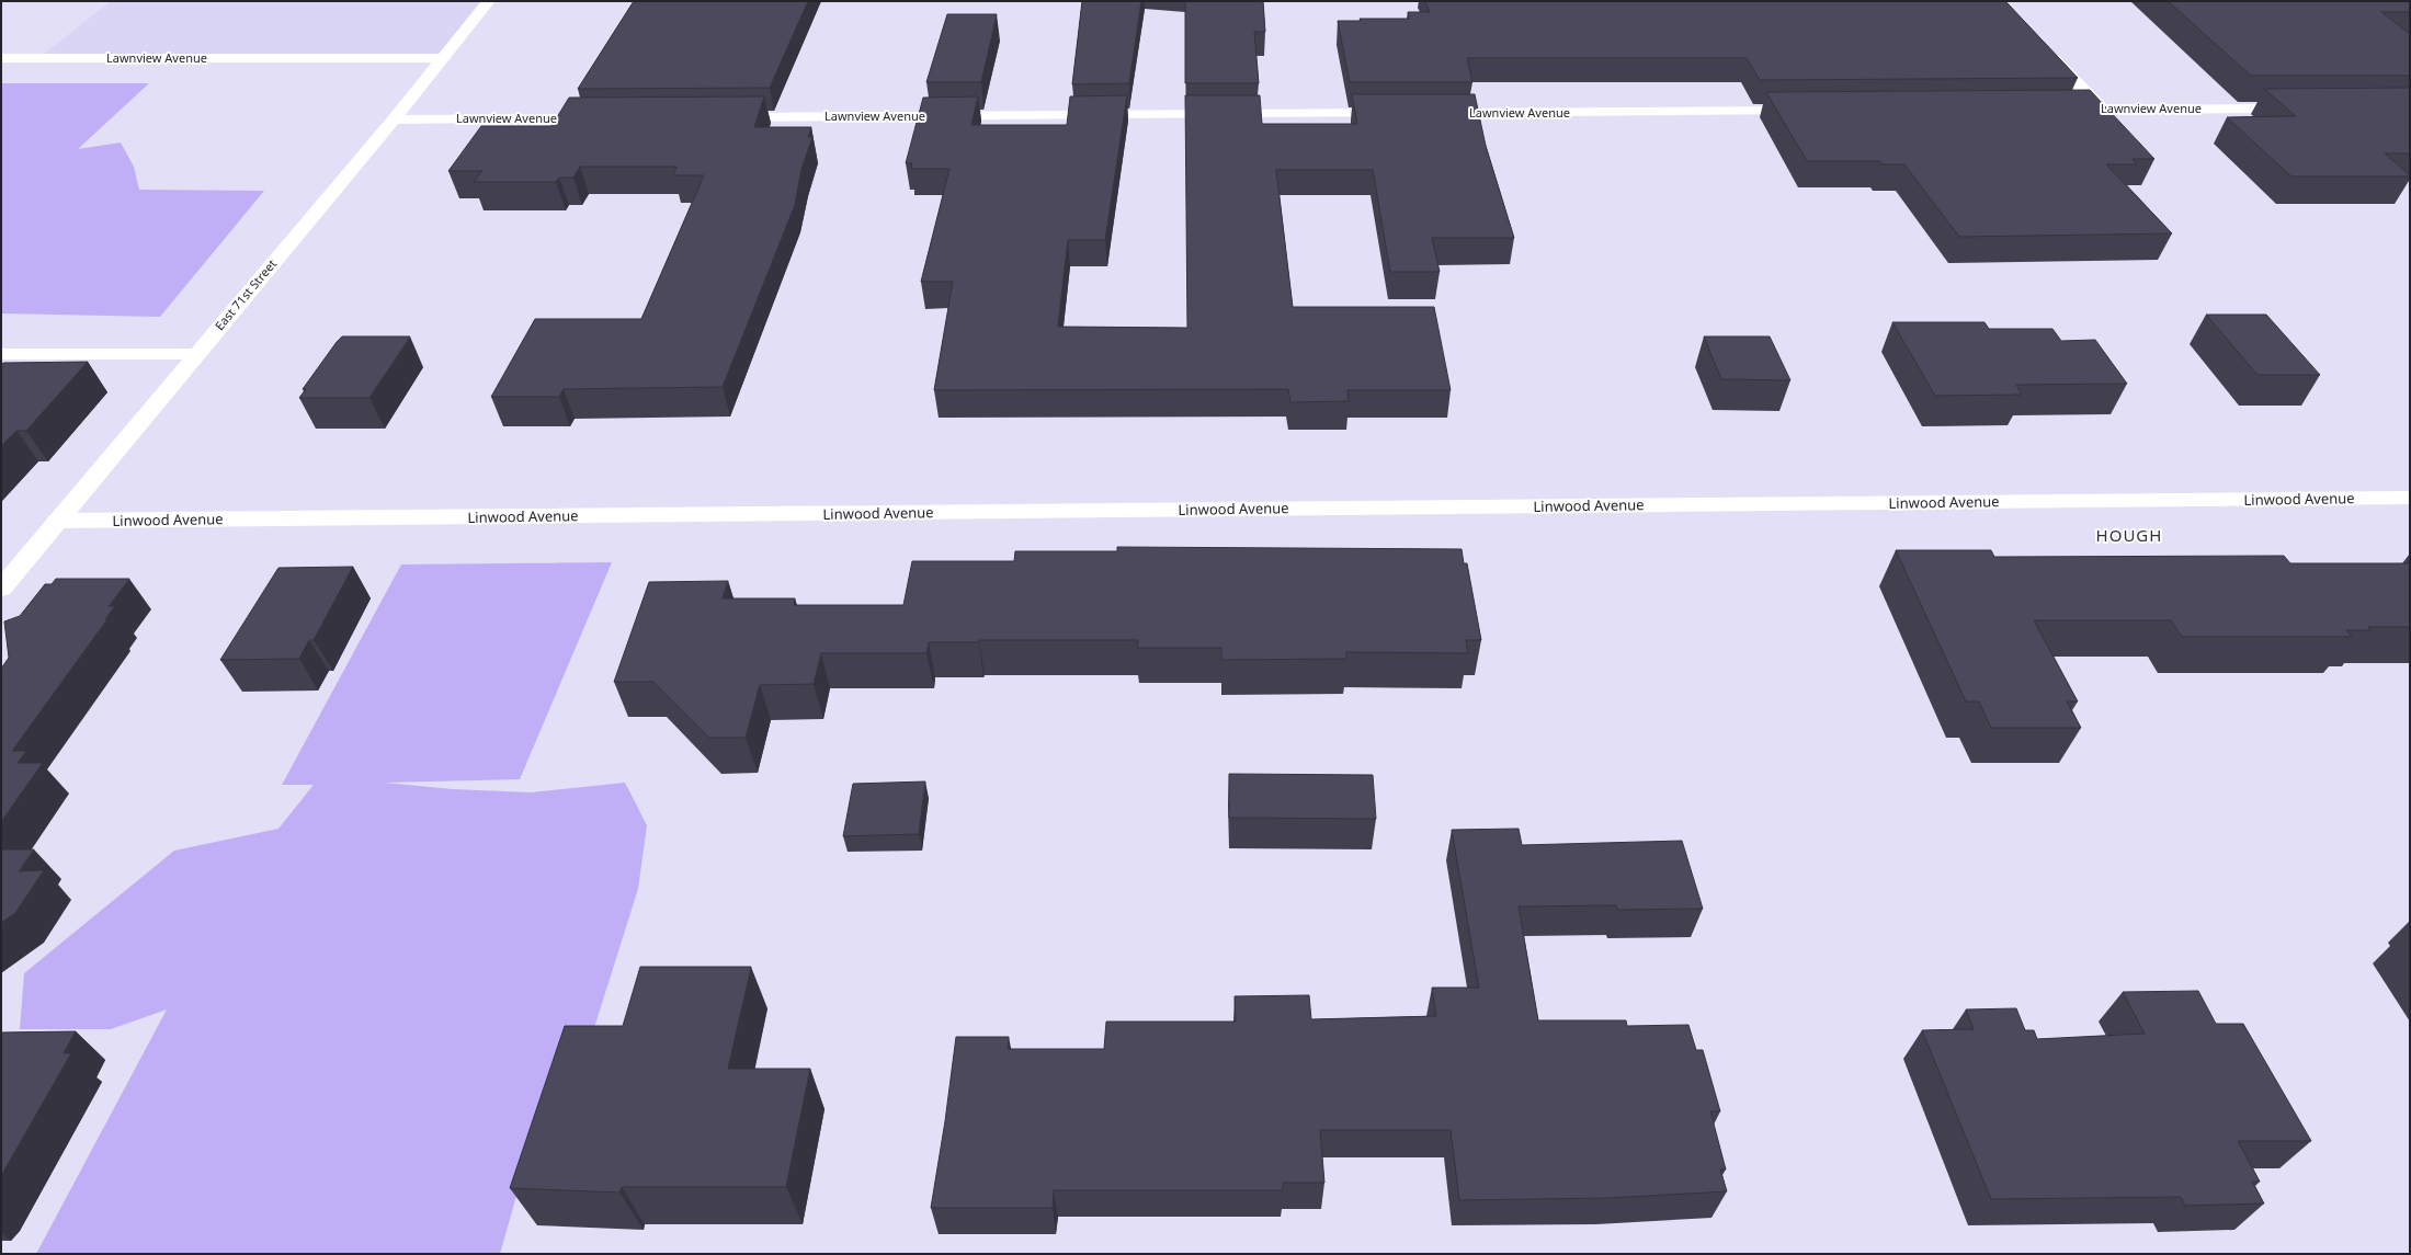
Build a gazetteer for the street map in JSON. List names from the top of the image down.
{
  "streets": {
    "street": ["Lawnview Avenue", "East 71st Street", "Linwood Avenue"]
  },
  "crossings": [
    ["Lawnview Avenue", "East 71st Street"],
    ["East 71st Street", "Linwood Avenue"]
  ],
  "districts": ["HOUGH"]
}
